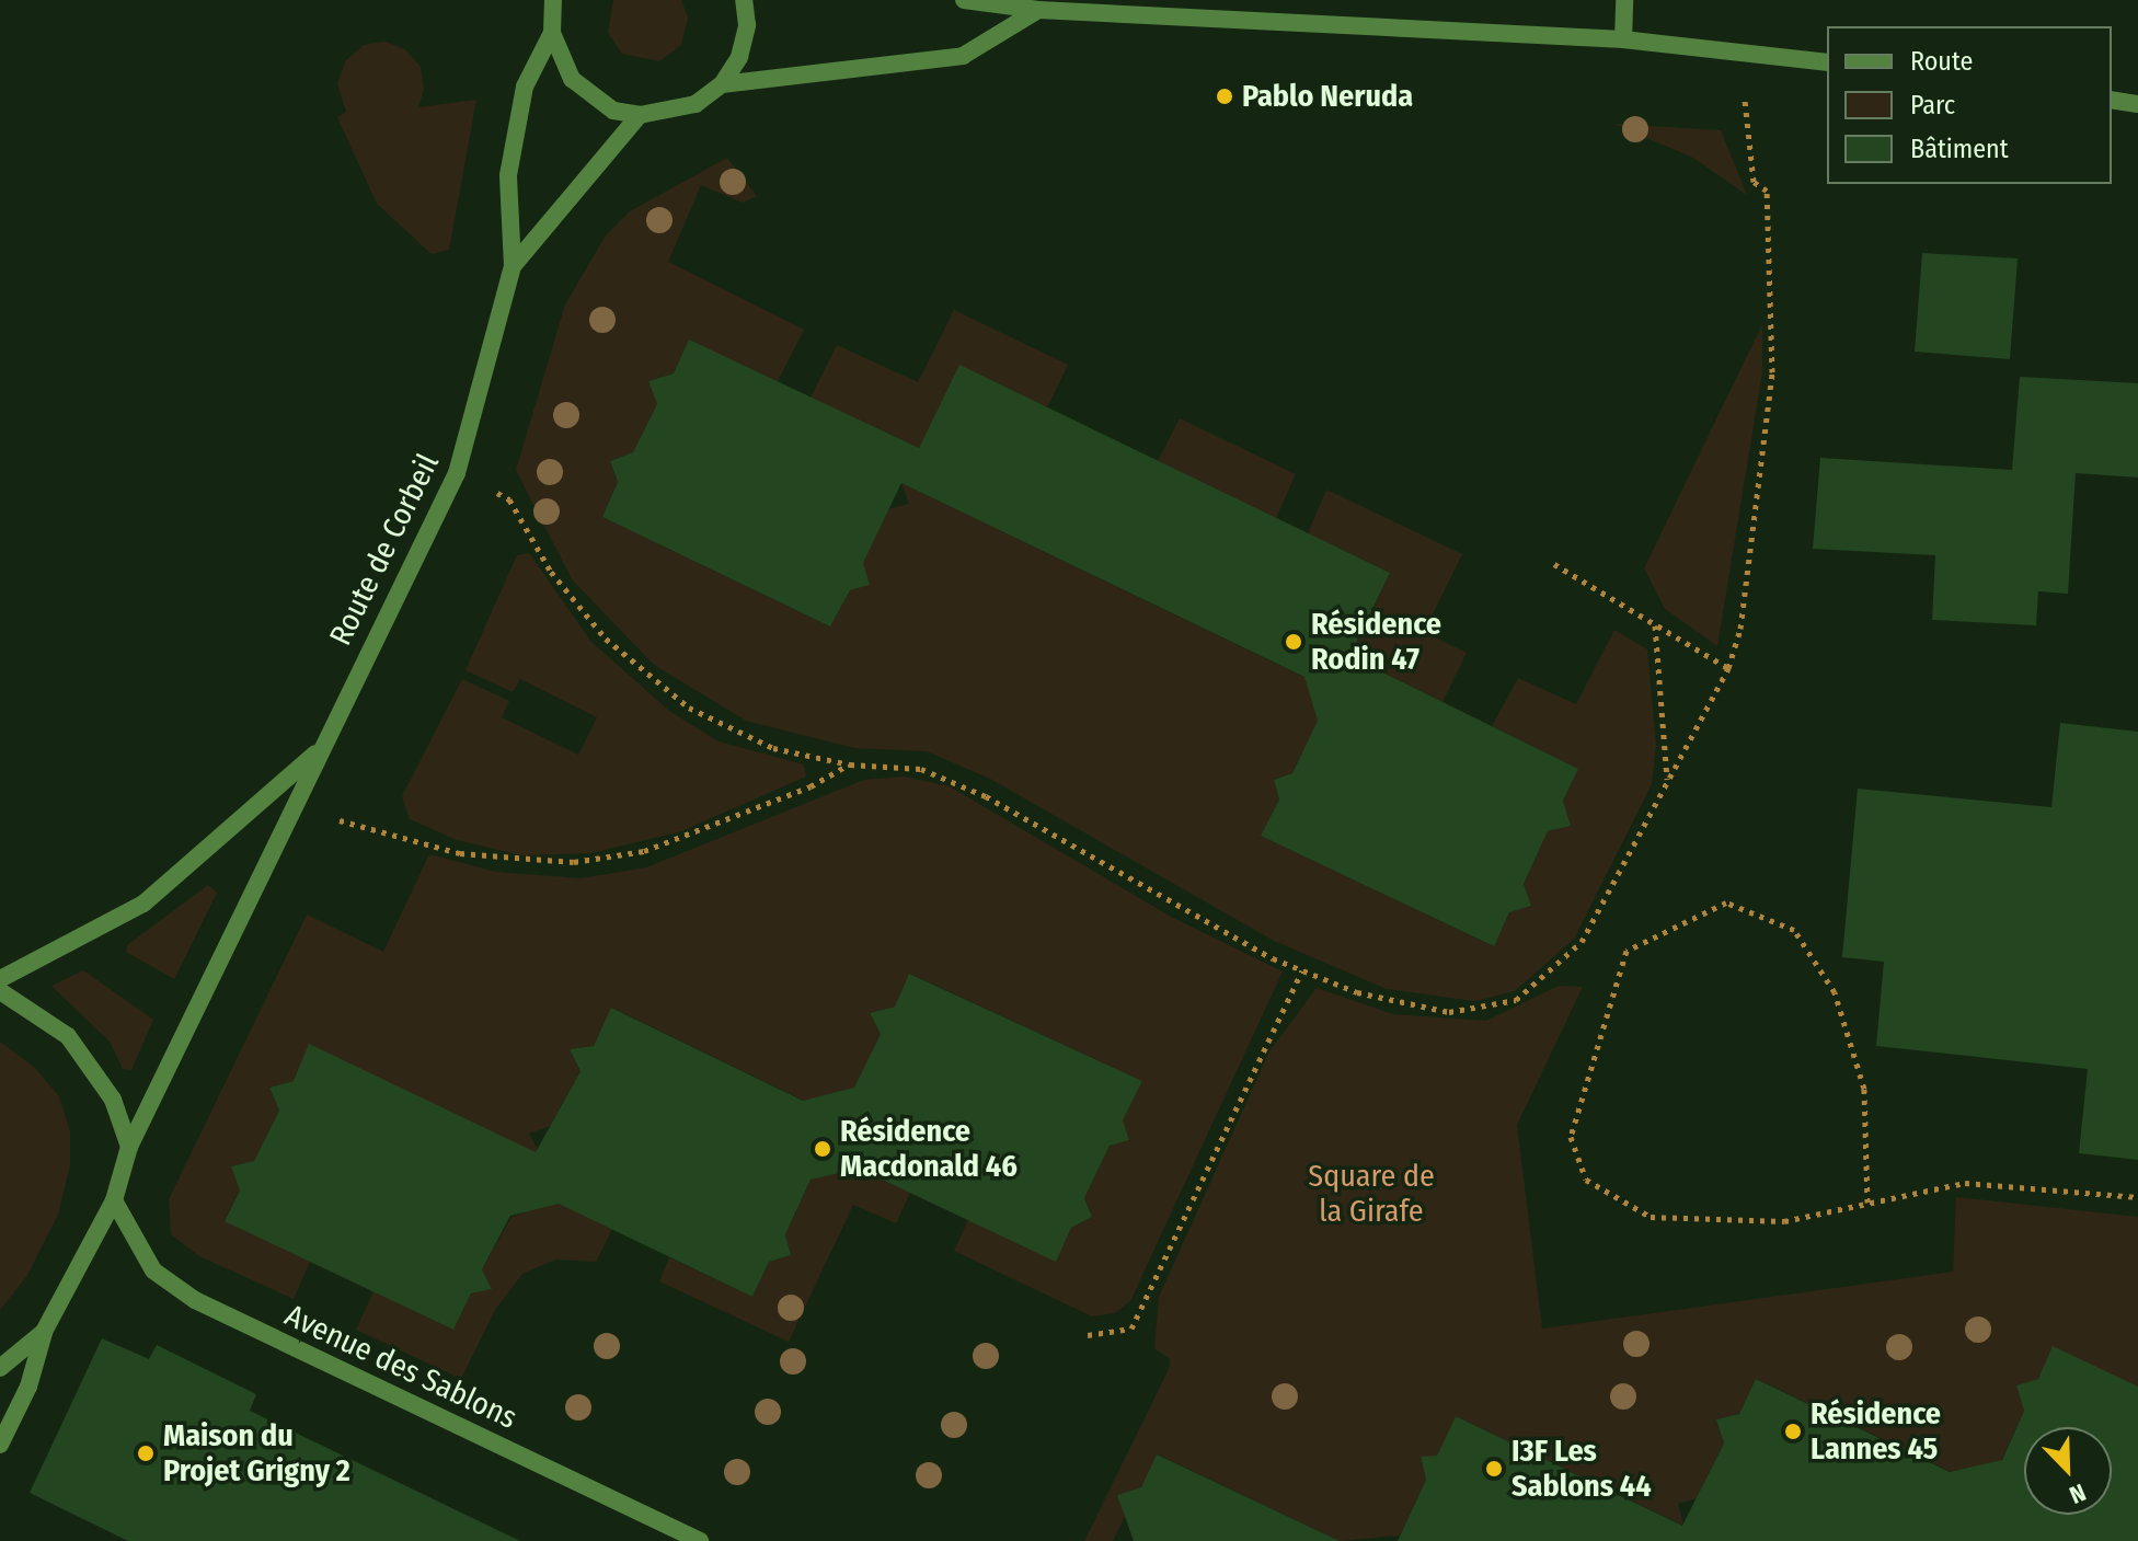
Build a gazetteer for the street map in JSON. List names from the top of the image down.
{
  "streets": {
    "street": ["Route de Corbeil", "Avenue des Sablons"]
  },
  "crossings": [
    ["Route de Corbeil", "Avenue des Sablons"]
  ],
  "parks": ["Square de la Girafe"],
  "places": [
    "Pablo Neruda",
    "Résidence Rodin 47",
    "Résidence Macdonald 46",
    "Résidence Lannes 45",
    "Maison du Projet Grigny 2",
    "I3F Les Sablons 44"
  ],
  "legend": ["Route", "Parc", "Bâtiment"],
  "north": "bottom right"
}
